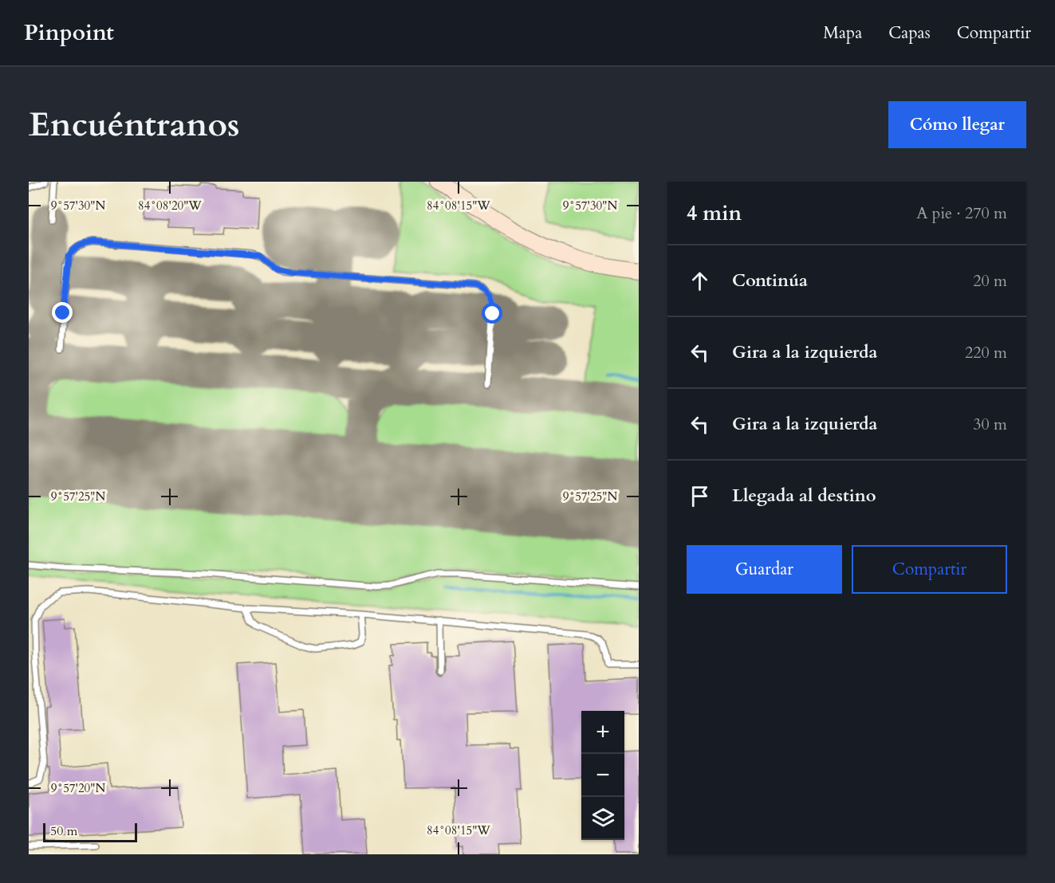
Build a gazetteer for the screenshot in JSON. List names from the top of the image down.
{
  "scale_bar": "50 m",
  "page": {
    "header": "Pinpoint",
    "nav": ["Mapa", "Capas", "Compartir"],
    "buttons": [
      "Cómo llegar",
      ["Guardar", "Compartir"]
    ],
    "title": "Encuéntranos",
    "heading": ["4 min", "A pie · 270 m"],
    "list": [
      ["Continúa", "20 m"],
      ["Gira a la izquierda", "220 m"],
      ["Gira a la izquierda", "30 m"],
      "Llegada al destino"
    ],
    "map_buttons": ["+", "−"],
    "scale": "50 m"
  },
  "coordinates": [
    "9°57'30\"N",
    "84°08'20\"W",
    "84°08'15\"W",
    "9°57'25\"N",
    "9°57'20\"N"
  ]
}
